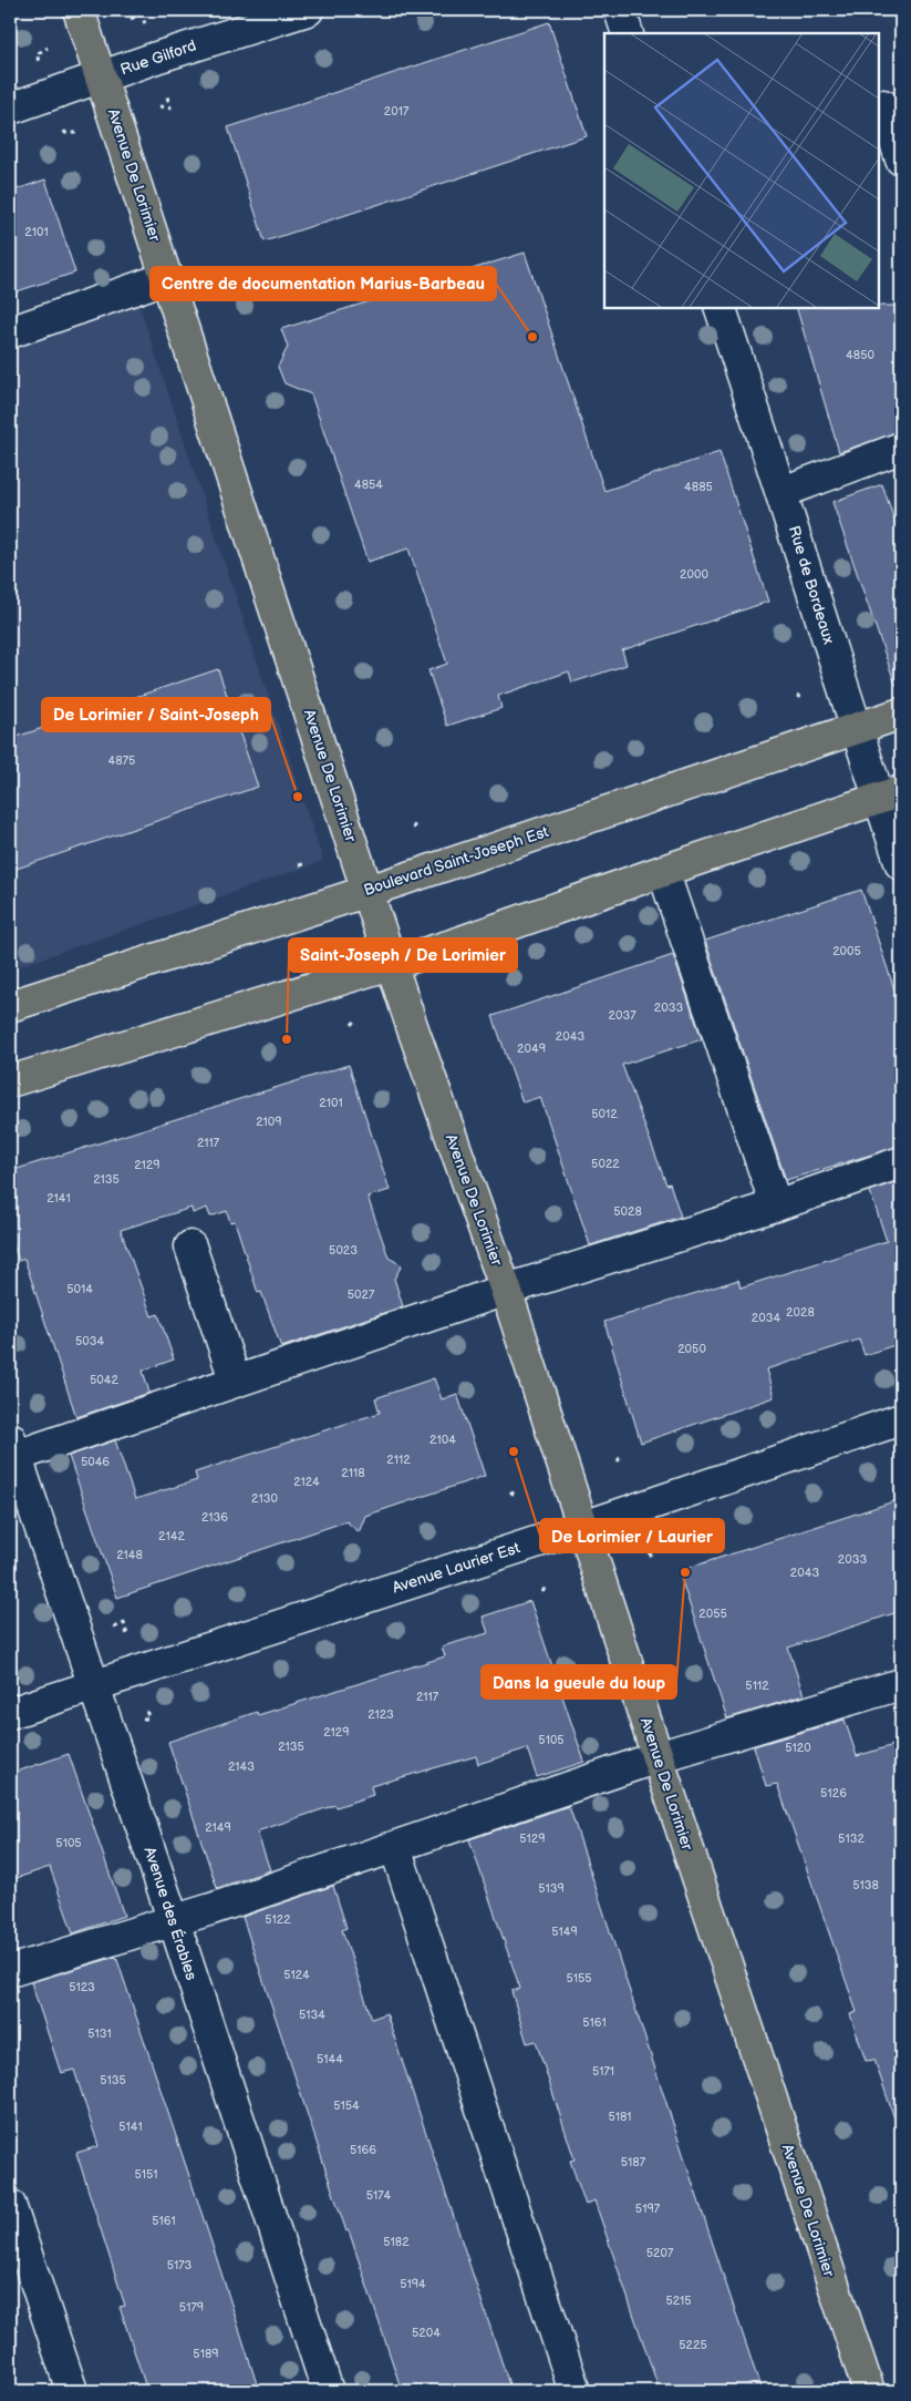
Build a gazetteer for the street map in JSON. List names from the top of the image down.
{
  "streets": {
    "main road": ["Avenue De Lorimier", "Boulevard Saint-Joseph Est"],
    "street": [
      "Rue Gilford",
      "Rue de Bordeaux",
      "Avenue Laurier Est",
      "Avenue des Érables"
    ]
  },
  "crossings": [
    ["Rue Gilford", "Avenue De Lorimier"],
    ["Avenue De Lorimier", "Boulevard Saint-Joseph Est"],
    ["Avenue De Lorimier", "Avenue Laurier Est"],
    ["Rue de Bordeaux", "Boulevard Saint-Joseph Est"],
    ["Avenue Laurier Est", "Avenue des Érables"]
  ],
  "places": [
    "Centre de documentation Marius-Barbeau",
    "De Lorimier / Saint-Joseph",
    "Saint-Joseph / De Lorimier",
    "De Lorimier / Laurier",
    "Dans la gueule du loup"
  ],
  "house_numbers": [
    "2017",
    "2101",
    "4850",
    "4854",
    "4885",
    "2000",
    "4875",
    "2005",
    "2033",
    "2037",
    "2043",
    "2049",
    "2101",
    "5012",
    "2109",
    "2117",
    "5022",
    "2129",
    "2135",
    "2141",
    "5028",
    "5023",
    "5014",
    "5027",
    "2028",
    "2034",
    "5034",
    "2050",
    "5042",
    "2104",
    "2112",
    "5046",
    "2118",
    "2124",
    "2130",
    "2136",
    "2142",
    "2148",
    "2033",
    "2043",
    "2055",
    "5112",
    "2117",
    "2123",
    "2129",
    "5105",
    "2135",
    "5120",
    "2143",
    "5126",
    "2149",
    "5129",
    "5132",
    "5105",
    "5138",
    "5139",
    "5122",
    "5149",
    "5124",
    "5155",
    "5123",
    "5134",
    "5161",
    "5131",
    "5144",
    "5171",
    "5135",
    "5154",
    "5181",
    "5141",
    "5166",
    "5187",
    "5151",
    "5174",
    "5197",
    "5161",
    "5182",
    "5207",
    "5173",
    "5194",
    "5215",
    "5179",
    "5204",
    "5225",
    "5189"
  ]
}
